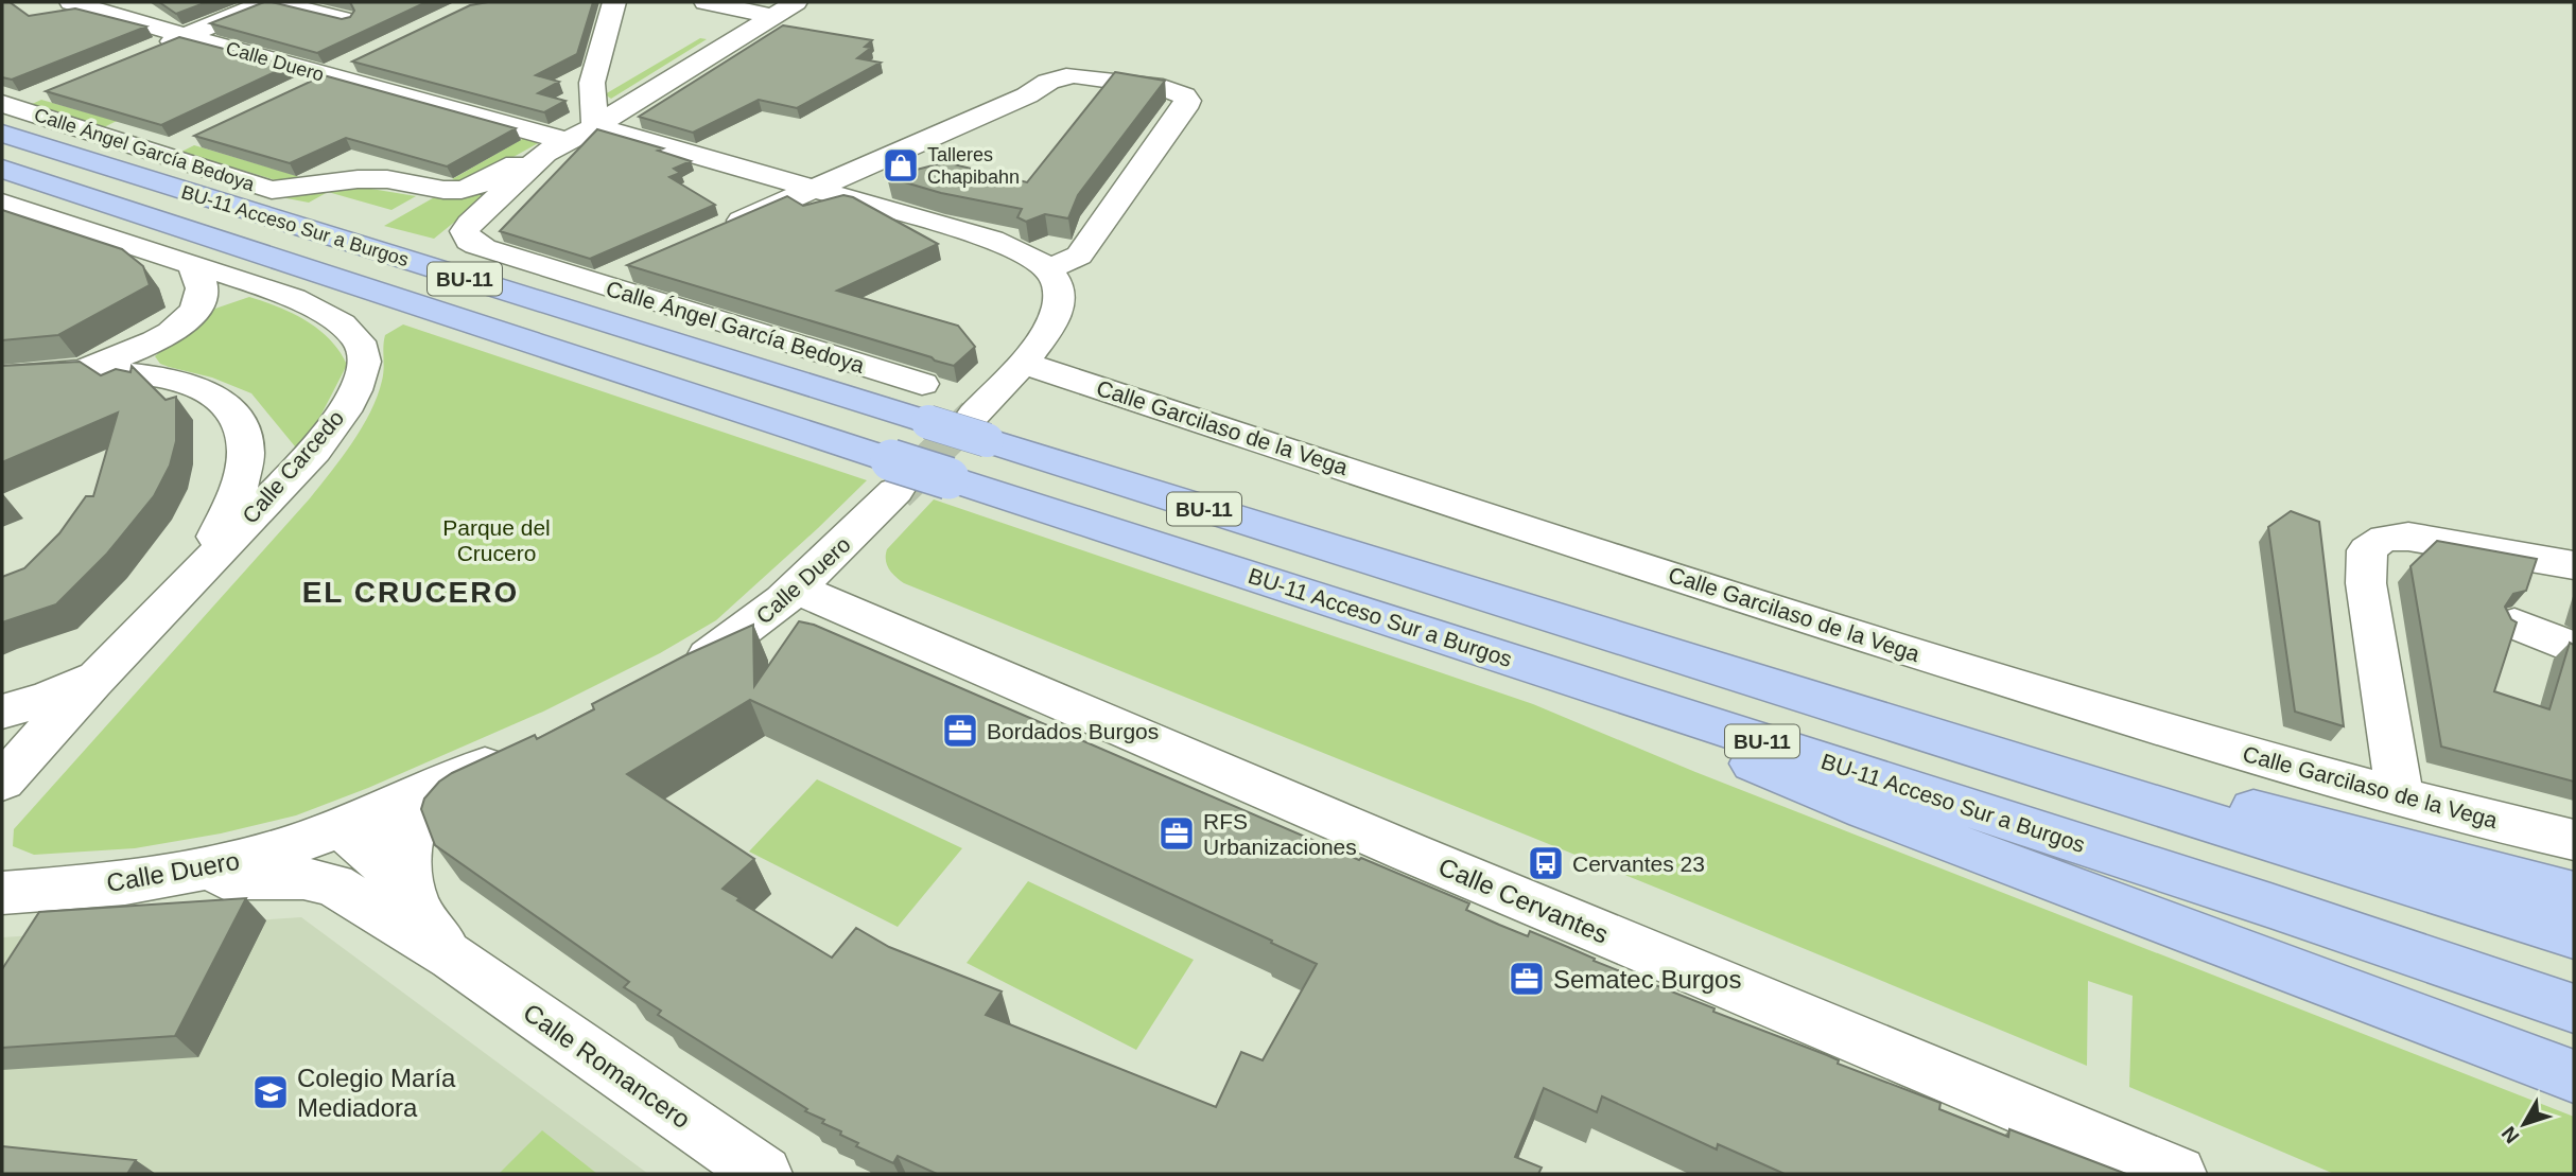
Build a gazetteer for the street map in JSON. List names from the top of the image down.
{
  "streets": {
    "highway": ["BU-11 Acceso Sur a Burgos", "BU-11"],
    "street": [
      "Calle Duero",
      "Calle Ángel García Bedoya",
      "Calle Garcilaso de la Vega",
      "Calle Carcedo",
      "Calle Cervantes",
      "Calle Romancero"
    ]
  },
  "crossings": [
    ["Calle Duero", "Calle Ángel García Bedoya"],
    ["Calle Duero", "BU-11 Acceso Sur a Burgos"],
    ["Calle Duero", "Calle Cervantes"],
    ["Calle Duero", "Calle Romancero"],
    ["Calle Ángel García Bedoya", "BU-11 Acceso Sur a Burgos"],
    ["BU-11 Acceso Sur a Burgos", "BU-11"]
  ],
  "districts": ["EL CRUCERO"],
  "parks": ["Parque del Crucero"],
  "places": {
    "shop": ["Talleres Chapibahn"],
    "office": ["Bordados Burgos", "RFS Urbanizaciones", "Sematec Burgos"],
    "bus stop": ["Cervantes 23"],
    "school or university": ["Colegio María Mediadora"]
  },
  "north": "bottom left"
}
